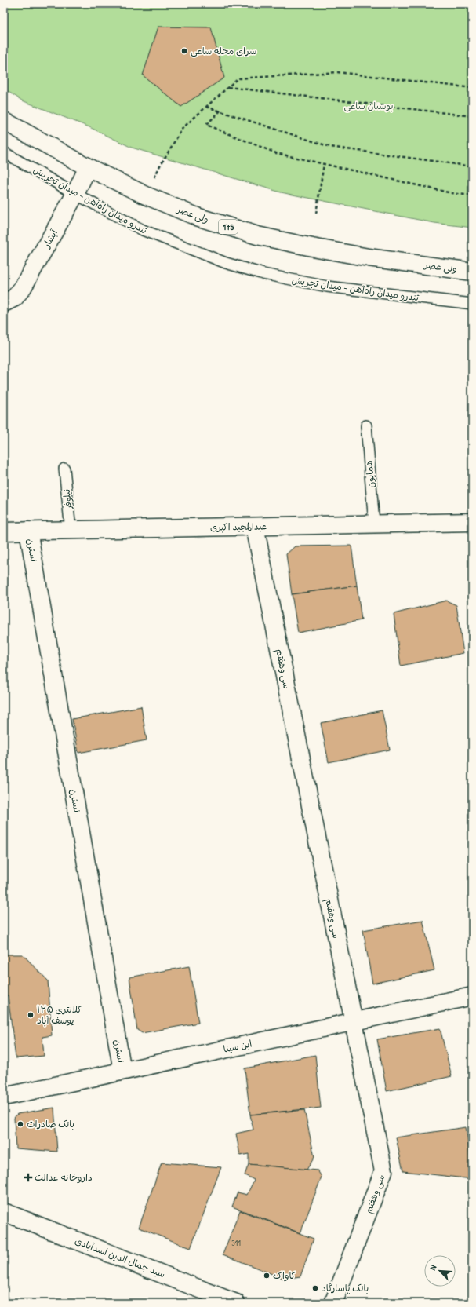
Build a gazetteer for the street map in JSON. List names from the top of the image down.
{
  "streets": {
    "street": [
      "ولی عصر",
      "175",
      "آبشار",
      "عبدالمجید اکبری",
      "نسترن",
      "سی وهفتم",
      "ابن سینا",
      "سید جمال الدین اسدآبادی"
    ],
    "lane": ["تندرو میدان راه‌آهن - میدان تجریش", "همایون", "نیلوفر"]
  },
  "crossings": [
    ["تندرو میدان راه‌آهن - میدان تجریش", "آبشار"],
    ["ولی عصر", "آبشار"],
    ["همایون", "عبدالمجید اکبری"],
    ["نیلوفر", "عبدالمجید اکبری"],
    ["عبدالمجید اکبری", "نسترن"],
    ["عبدالمجید اکبری", "سی وهفتم"],
    ["نسترن", "ابن سینا"],
    ["سی وهفتم", "ابن سینا"]
  ],
  "parks": ["بوستان ساعی"],
  "places": {
    "other": [
      "سرای محله ساعی",
      "کلانتری ۱۲۵ یوسف آباد",
      "بانک صادرات",
      "کاواک",
      "بانک پاسارگاد"
    ],
    "health": ["داروخانه عدالت"]
  },
  "house_numbers": ["311"],
  "north": "top left"
}
